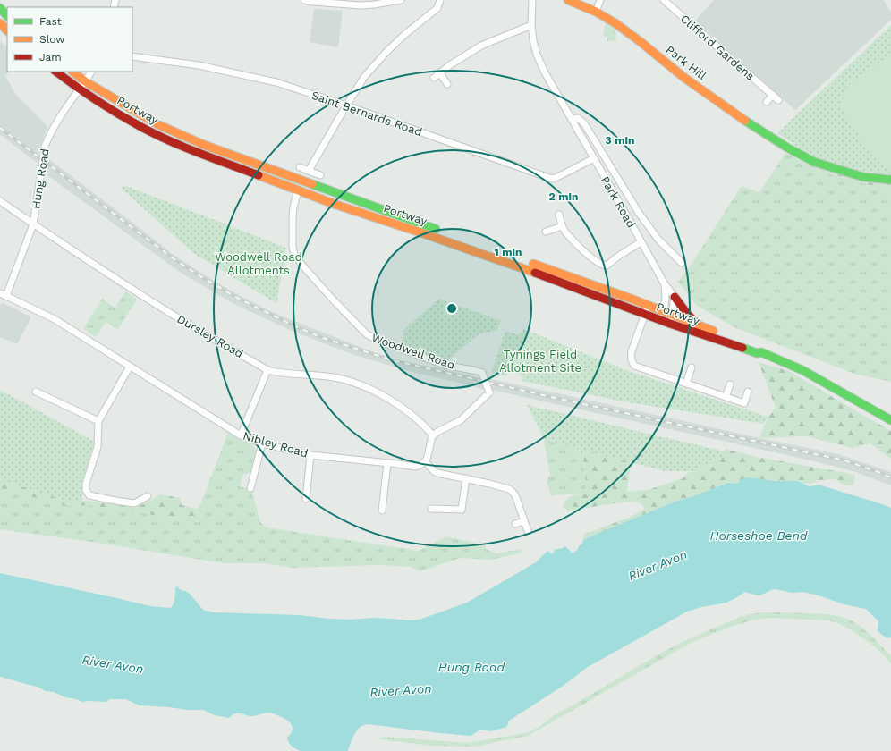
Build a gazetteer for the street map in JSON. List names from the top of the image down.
{
  "streets": {
    "main road": ["Park Hill", "Portway"],
    "street": [
      "Clifford Gardens",
      "Saint Bernards Road",
      "Hung Road",
      "Park Road",
      "Dursley Road",
      "Woodwell Road",
      "Nibley Road"
    ]
  },
  "crossings": [
    ["Portway", "Hung Road"],
    ["Portway", "Woodwell Road"],
    ["Saint Bernards Road", "Park Road"],
    ["Hung Road", "Dursley Road"],
    ["Hung Road", "Nibley Road"],
    ["Dursley Road", "Woodwell Road"]
  ],
  "water": ["Horseshoe Bend", "River Avon", "Hung Road"],
  "parks": ["Woodwell Road Allotments", "Tynings Field Allotment Site"],
  "legend": ["Fast", "Slow", "Jam"],
  "rings": ["3 min", "2 min", "1 min"]
}
